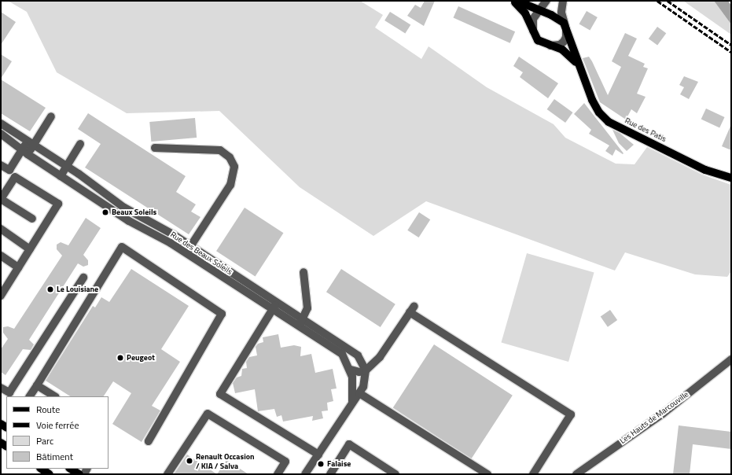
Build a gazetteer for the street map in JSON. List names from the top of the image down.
{
  "streets": {
    "main road": ["Rue des Patis"],
    "street": ["Rue des Beaux Soleils", "Les Hauts de Marcouville"]
  },
  "places": [
    "Beaux Soleils",
    "Le Louisiane",
    "Peugeot",
    "Renault Occasion / KIA / Salva",
    "Falaise"
  ],
  "legend": [
    "Route",
    "Voie ferrée",
    "Parc",
    "Bâtiment"
  ]
}
